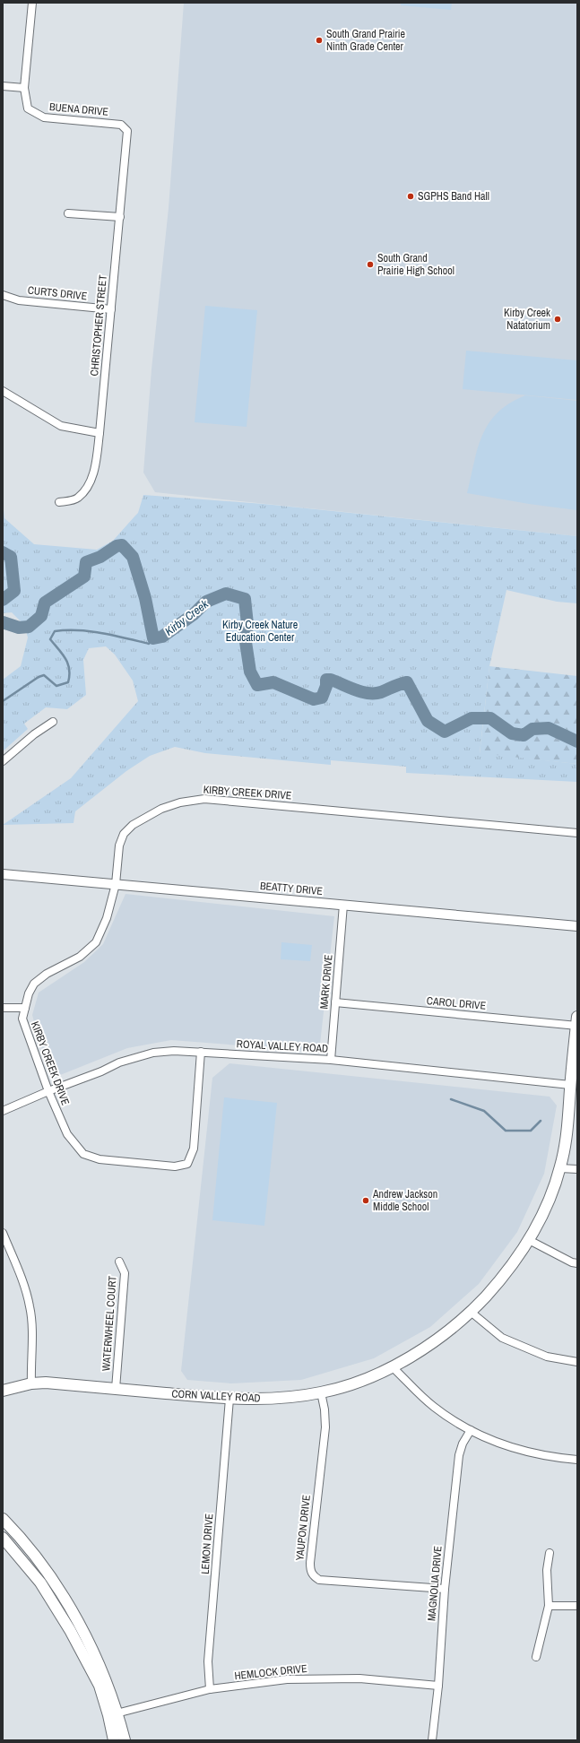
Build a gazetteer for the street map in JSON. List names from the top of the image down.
{
  "streets": {
    "main road": ["CORN VALLEY ROAD"],
    "street": [
      "BUENA DRIVE",
      "CURTS DRIVE",
      "CHRISTOPHER STREET",
      "KIRBY CREEK DRIVE",
      "BEATTY DRIVE",
      "MARK DRIVE",
      "CAROL DRIVE",
      "ROYAL VALLEY ROAD",
      "WATERWHEEL COURT",
      "YAUPON DRIVE",
      "LEMON DRIVE",
      "MAGNOLIA DRIVE",
      "HEMLOCK DRIVE"
    ]
  },
  "crossings": [
    ["BUENA DRIVE", "CHRISTOPHER STREET"],
    ["CURTS DRIVE", "CHRISTOPHER STREET"],
    ["KIRBY CREEK DRIVE", "BEATTY DRIVE"],
    ["KIRBY CREEK DRIVE", "ROYAL VALLEY ROAD"],
    ["BEATTY DRIVE", "MARK DRIVE"],
    ["MARK DRIVE", "CAROL DRIVE"],
    ["MARK DRIVE", "ROYAL VALLEY ROAD"],
    ["CAROL DRIVE", "CORN VALLEY ROAD"],
    ["ROYAL VALLEY ROAD", "CORN VALLEY ROAD"],
    ["WATERWHEEL COURT", "CORN VALLEY ROAD"],
    ["CORN VALLEY ROAD", "YAUPON DRIVE"],
    ["CORN VALLEY ROAD", "LEMON DRIVE"],
    ["YAUPON DRIVE", "MAGNOLIA DRIVE"],
    ["LEMON DRIVE", "HEMLOCK DRIVE"],
    ["MAGNOLIA DRIVE", "HEMLOCK DRIVE"]
  ],
  "water": ["Kirby Creek"],
  "parks": ["Kirby Creek Nature Education Center"],
  "places": [
    "South Grand Prairie Ninth Grade Center",
    "SGPHS Band Hall",
    "South Grand Prairie High School",
    "Kirby Creek Natatorium",
    "Andrew Jackson Middle School"
  ]
}
